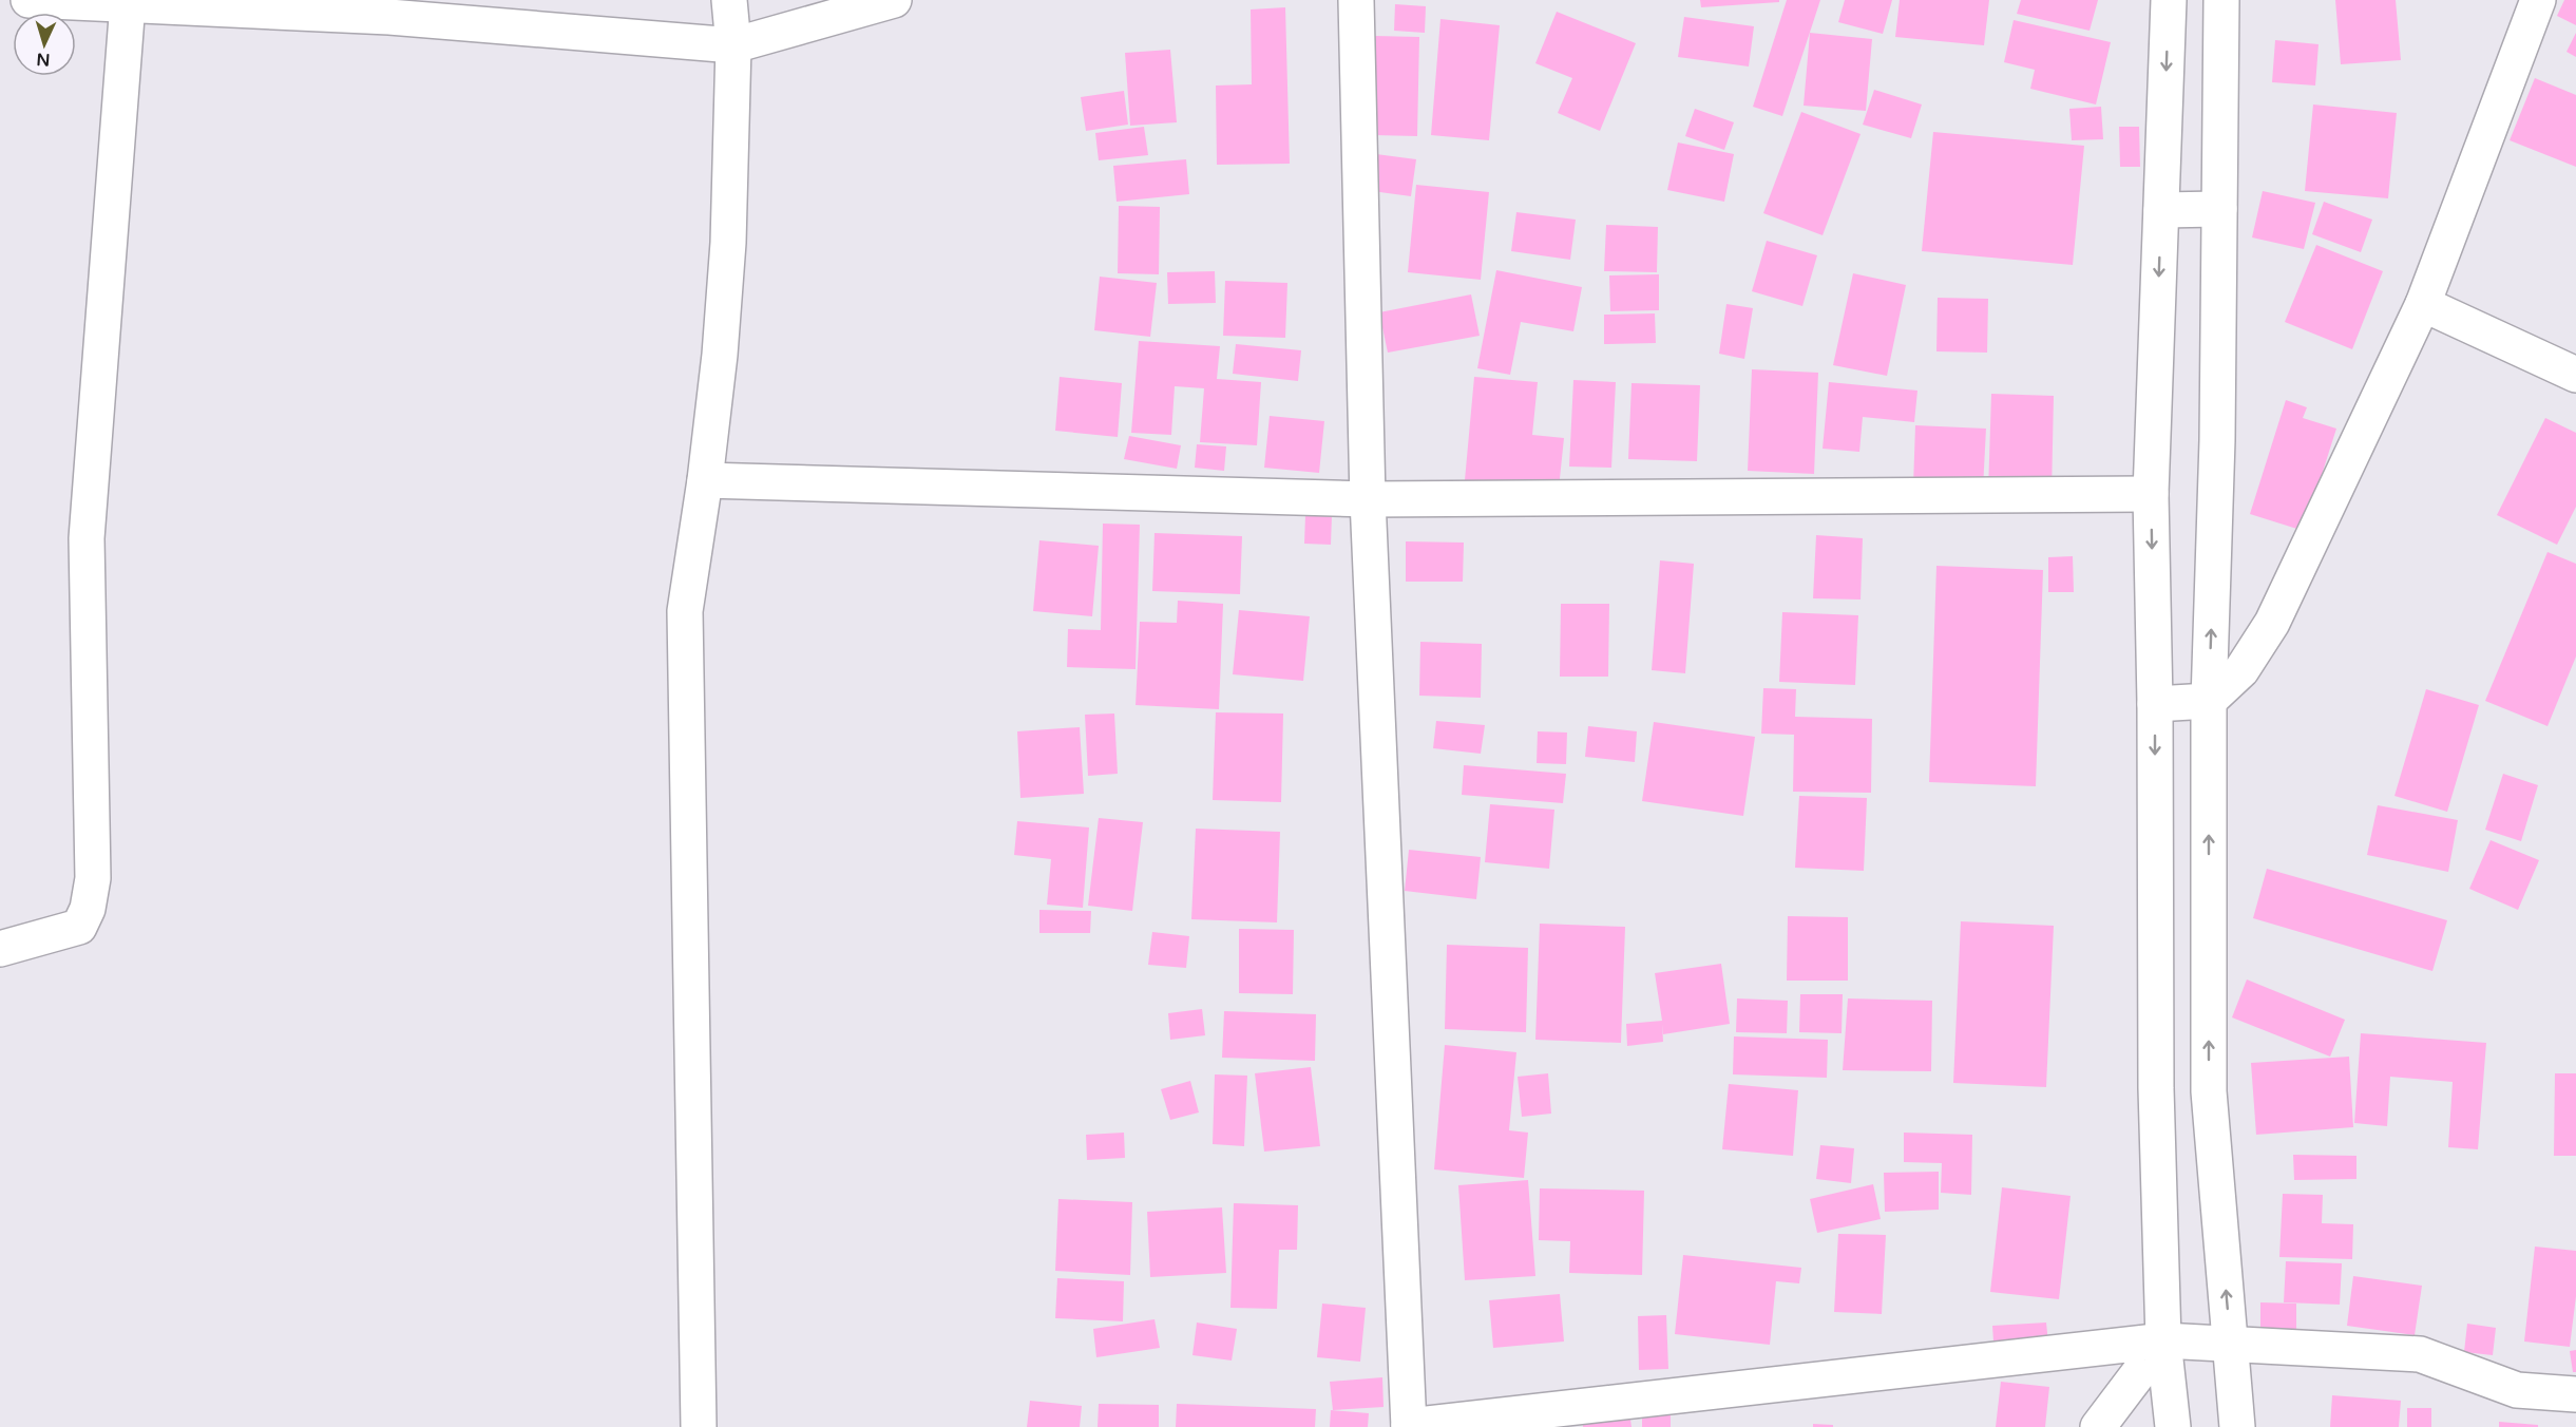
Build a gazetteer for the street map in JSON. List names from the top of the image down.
{
  "north": "bottom"
}
